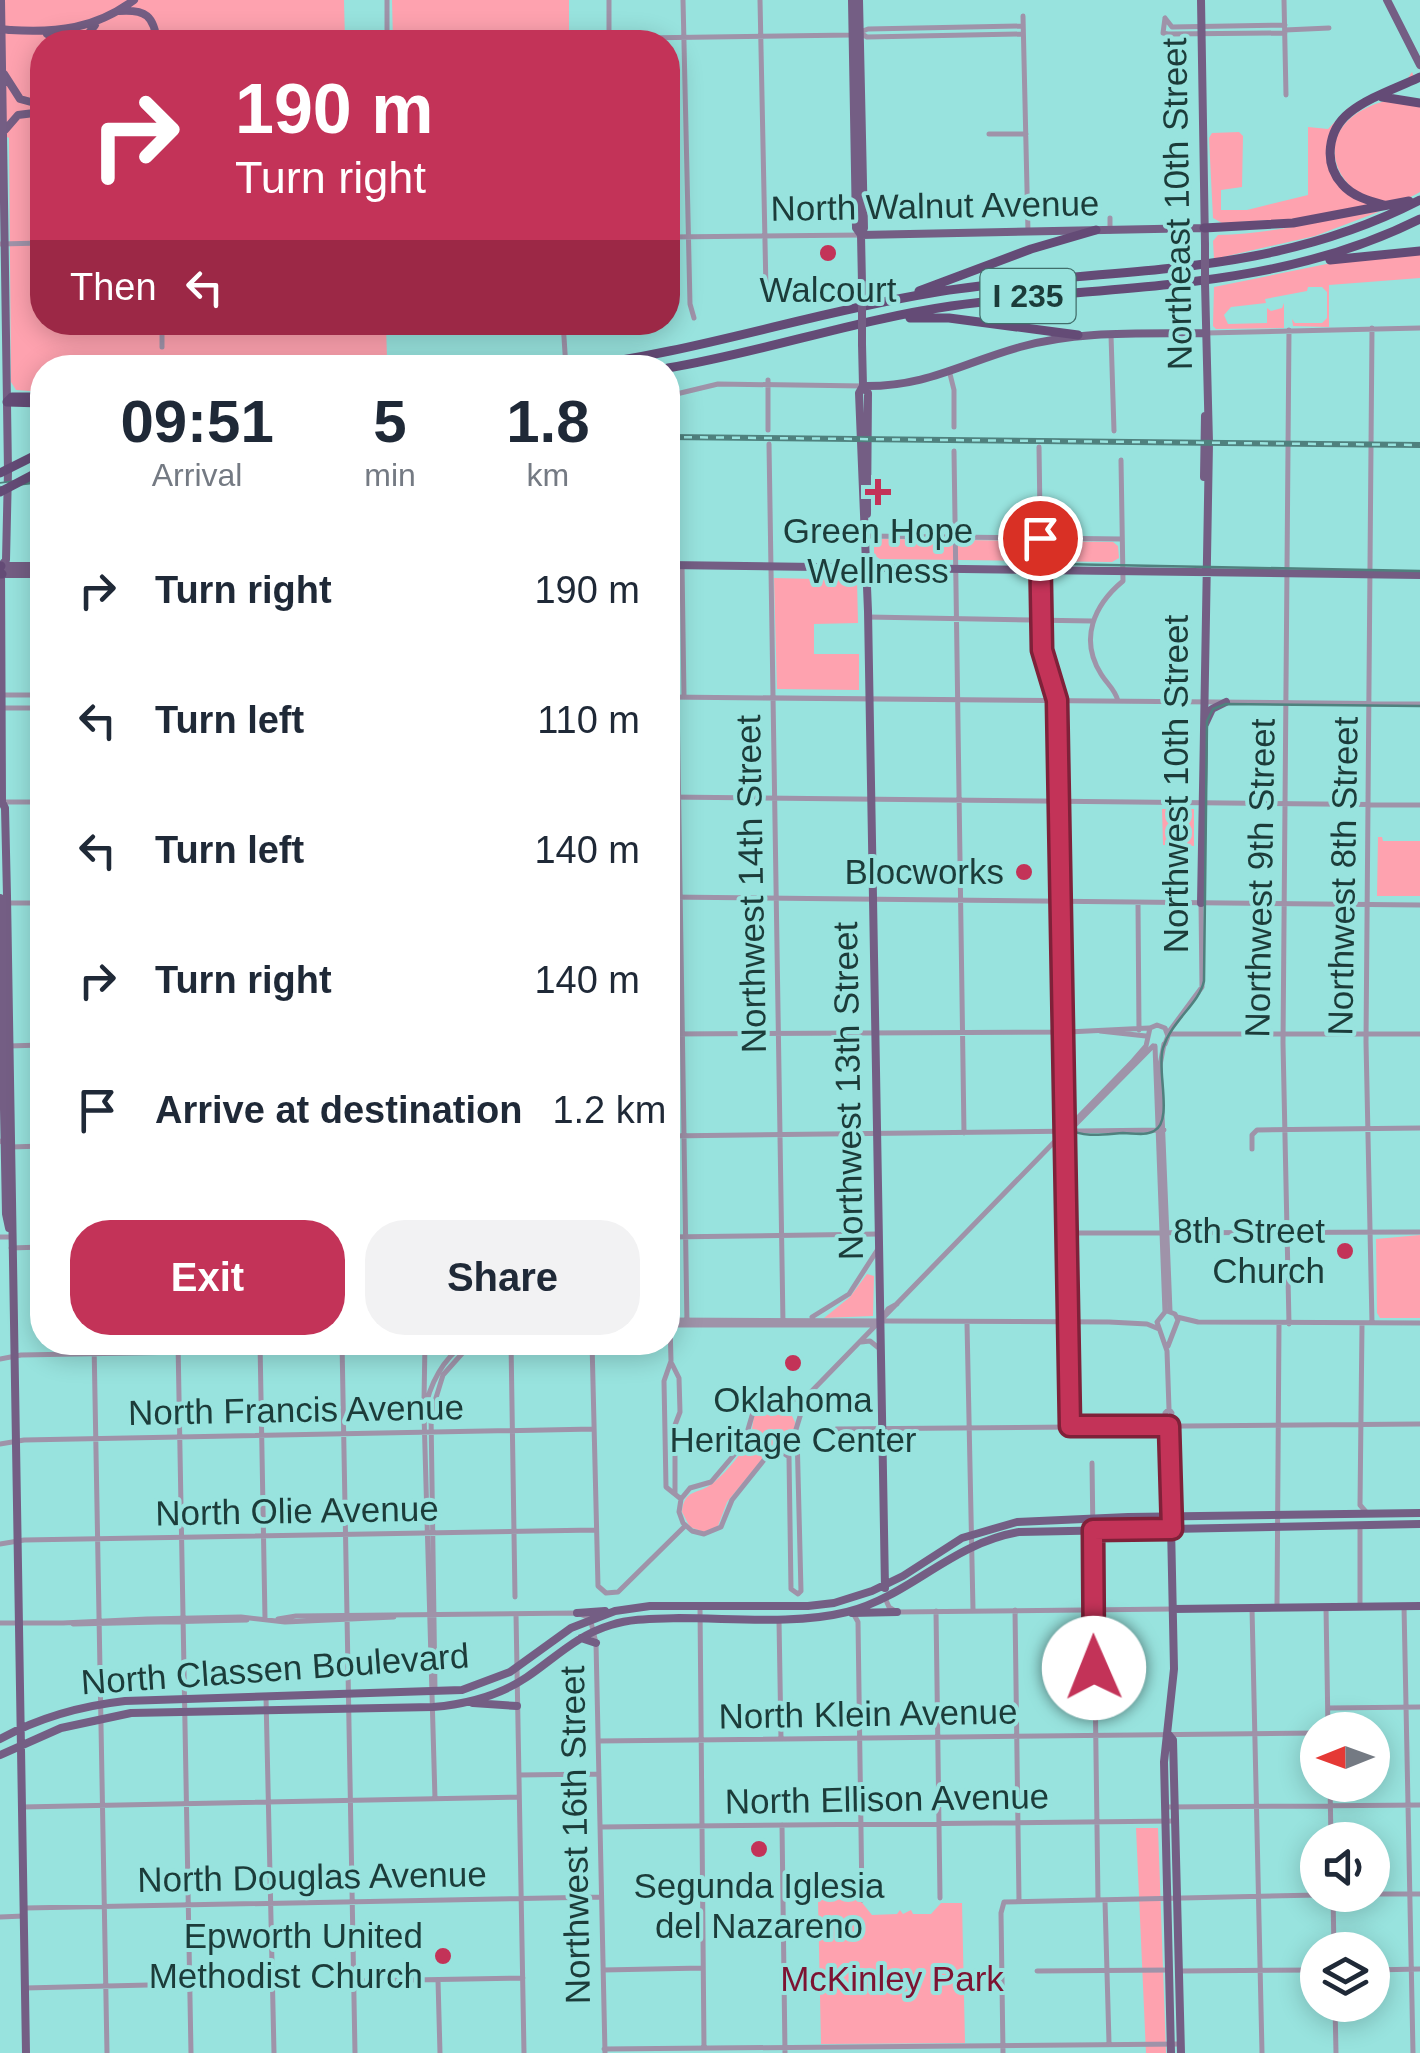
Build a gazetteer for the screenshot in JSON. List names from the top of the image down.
{
  "streets": {
    "highway": ["I 235"],
    "main road": [
      "Northeast 10th Street",
      "North Walnut Avenue",
      "Northwest 10th Street",
      "Northwest 13th Street",
      "North Classen Boulevard"
    ],
    "street": [
      "Northwest 8th Street",
      "Northwest 9th Street",
      "Northwest 14th Street",
      "North Francis Avenue",
      "North Olie Avenue",
      "North Klein Avenue",
      "North Ellison Avenue",
      "Northwest 16th Street",
      "North Douglas Avenue"
    ]
  },
  "crossings": [
    ["Northeast 10th Street", "North Walnut Avenue"],
    ["Northeast 10th Street", "Northwest 10th Street"],
    ["North Walnut Avenue", "Northwest 13th Street"],
    ["Northwest 13th Street", "North Classen Boulevard"],
    ["North Classen Boulevard", "Northwest 16th Street"],
    ["North Klein Avenue", "Northwest 16th Street"],
    ["North Ellison Avenue", "Northwest 16th Street"],
    ["Northwest 16th Street", "North Douglas Avenue"]
  ],
  "parks": ["McKinley Park"],
  "places": {
    "other": [
      "Walcourt",
      "Blocworks",
      "8th Street Church",
      "Oklahoma Heritage Center",
      "Segunda Iglesia del Nazareno",
      "Epworth United Methodist Church"
    ],
    "health": ["Green Hope Wellness"]
  },
  "north": "left",
  "page": {
    "turn": ["190 m", "Turn right"],
    "then": "Then",
    "eta": [
      "09:51",
      "Arrival",
      "5",
      "min",
      "1.8",
      "km"
    ],
    "list": [
      {
        "name": "Turn right",
        "value": "190 m"
      },
      {
        "name": "Turn left",
        "value": "110 m"
      },
      {
        "name": "Turn left",
        "value": "140 m"
      },
      {
        "name": "Turn right",
        "value": "140 m"
      },
      {
        "name": "Arrive at destination",
        "value": "1.2 km"
      }
    ],
    "buttons": ["Exit", "Share"]
  }
}
